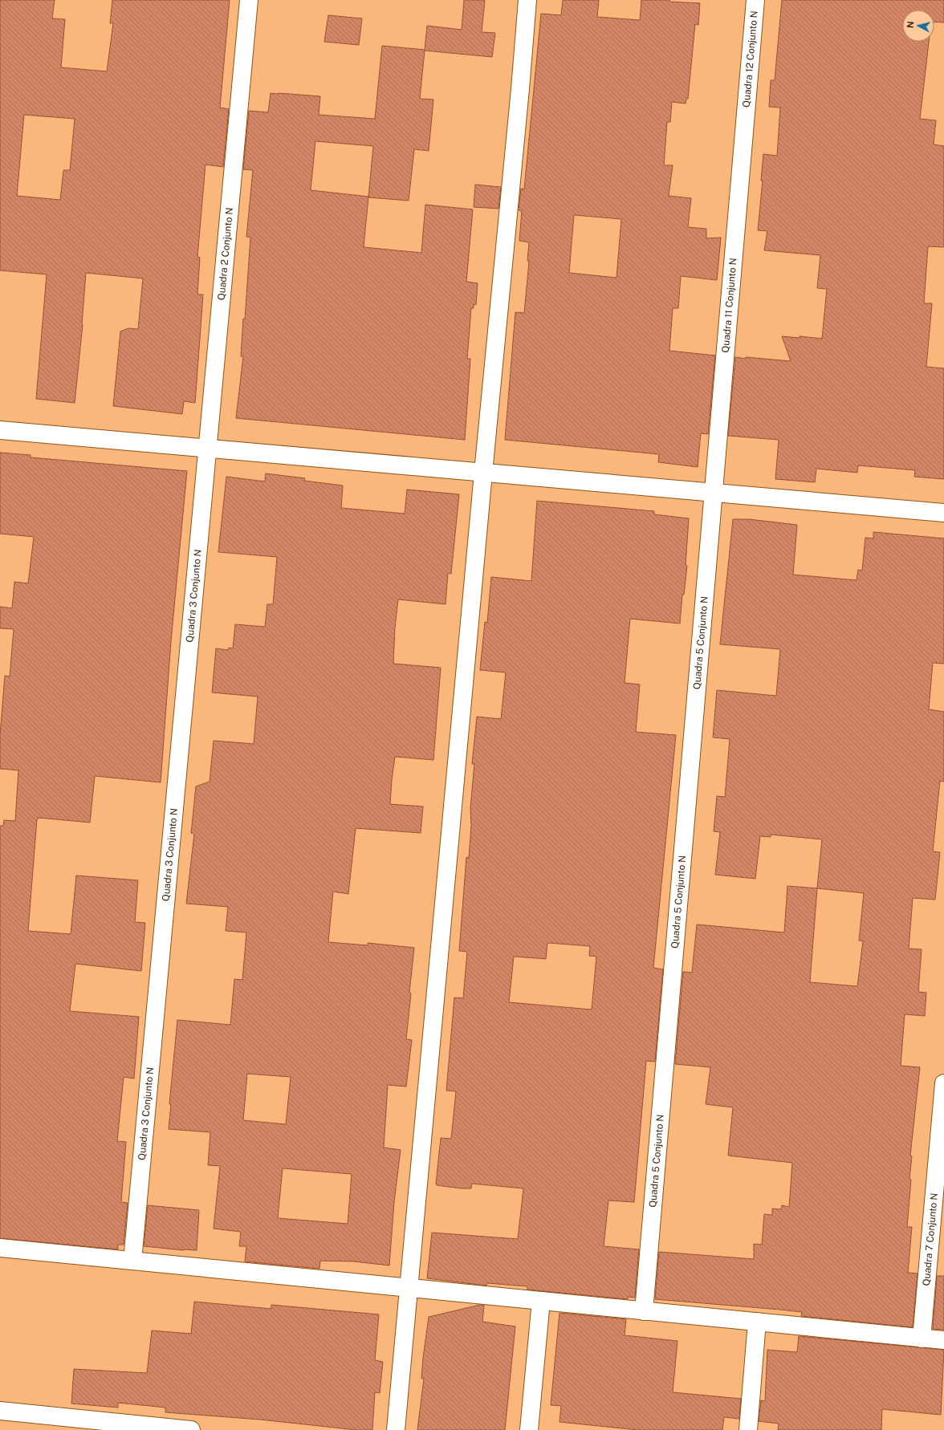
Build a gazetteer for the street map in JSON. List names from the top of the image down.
{
  "streets": {
    "street": [
      "Quadra 12 Conjunto N",
      "Quadra 2 Conjunto N",
      "Quadra 11 Conjunto N",
      "Quadra 3 Conjunto N",
      "Quadra 5 Conjunto N",
      "Quadra 7 Conjunto N"
    ]
  },
  "crossings": [
    ["Quadra 12 Conjunto N", "Quadra 11 Conjunto N"],
    ["Quadra 2 Conjunto N", "Quadra 3 Conjunto N"],
    ["Quadra 11 Conjunto N", "Quadra 5 Conjunto N"]
  ],
  "north": "left"
}
